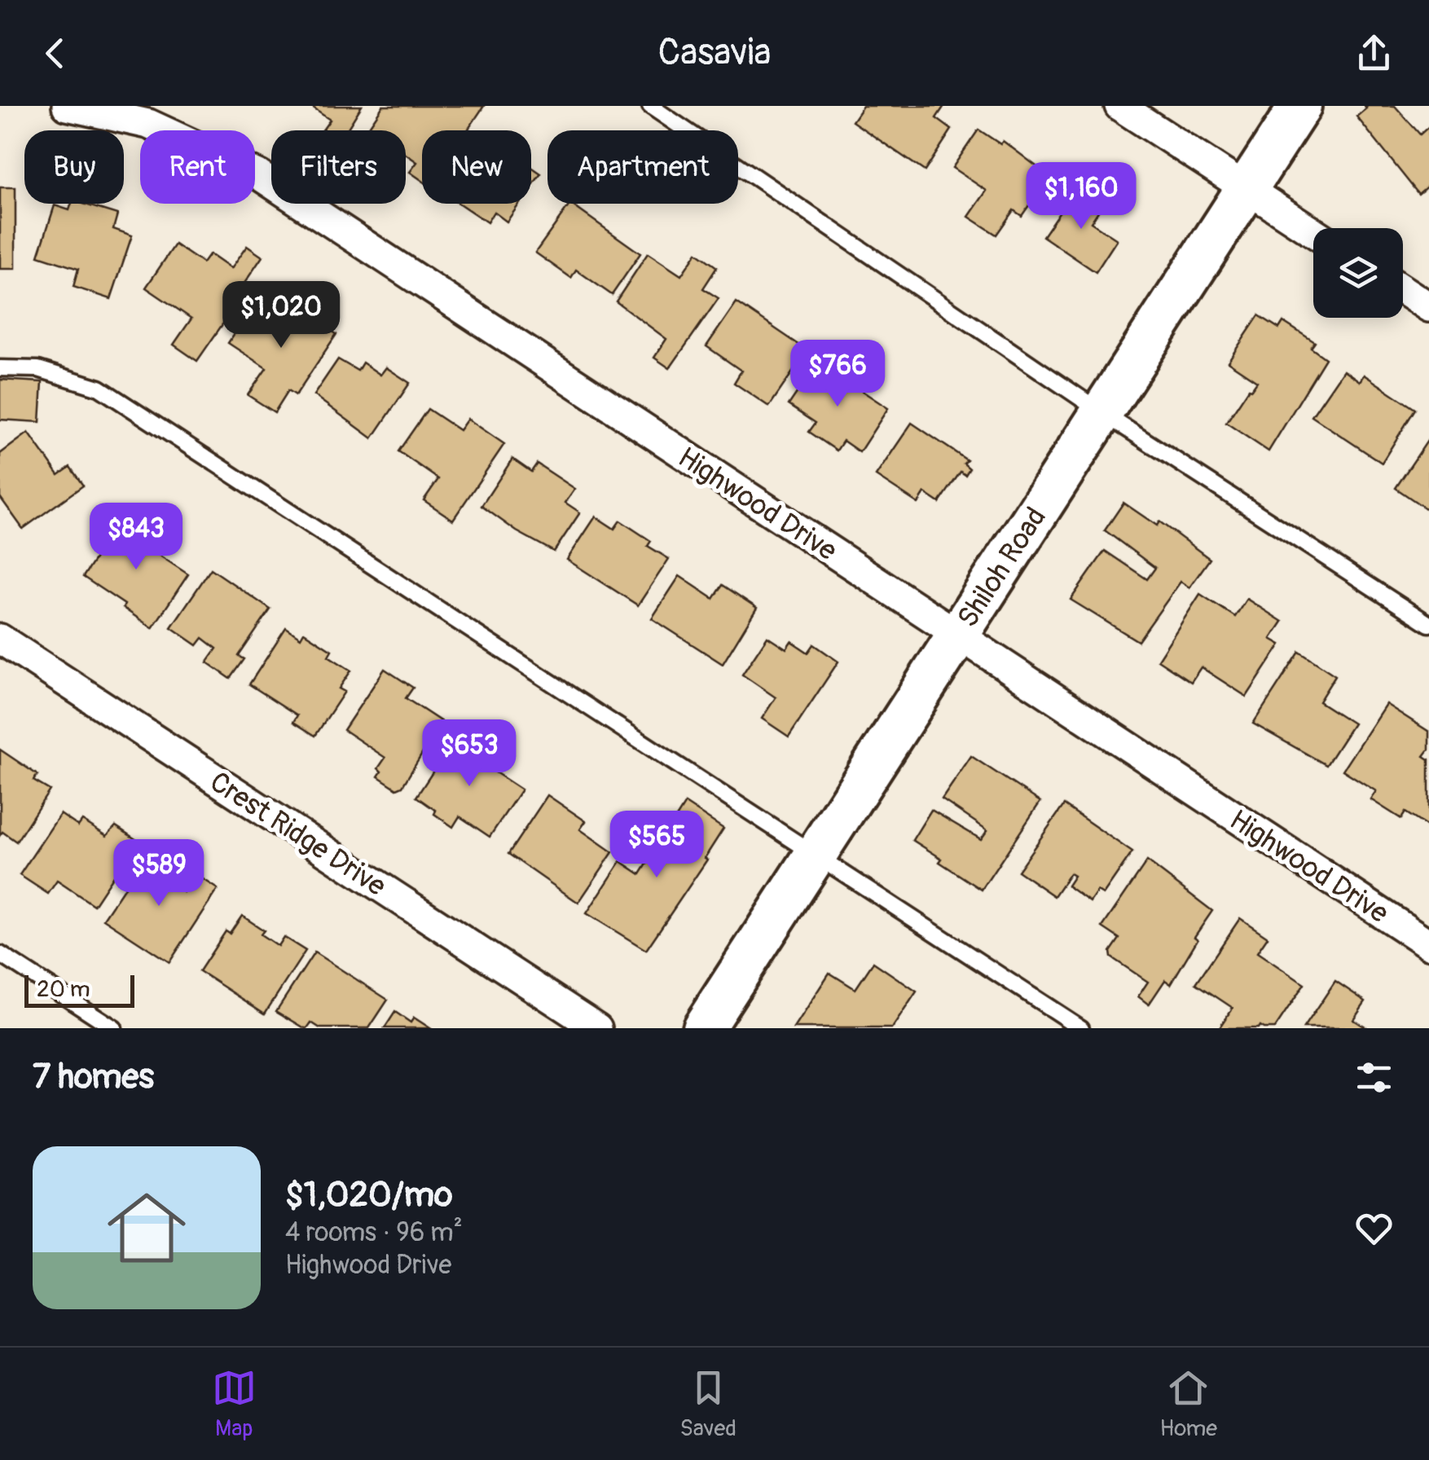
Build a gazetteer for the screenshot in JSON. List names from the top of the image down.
{
  "streets": {
    "street": ["Highwood Drive", "Shiloh Road", "Crest Ridge Drive"]
  },
  "crossings": [
    ["Highwood Drive", "Shiloh Road"]
  ],
  "scale_bar": "20 m",
  "page": {
    "header": "Casavia",
    "chip": [
      "Buy",
      "Rent",
      "Filters",
      "New",
      "Apartment"
    ],
    "price": [
      "$1,160",
      "$1,020",
      "$766",
      "$843",
      "$653",
      "$565",
      "$589"
    ],
    "scale": "20 m",
    "heading": "7 homes",
    "list": [
      {
        "name": "$1,020/mo",
        "note": "4 rooms · 96 m² · Highwood Drive"
      }
    ],
    "tabs": ["Map", "Saved", "Home"]
  }
}
